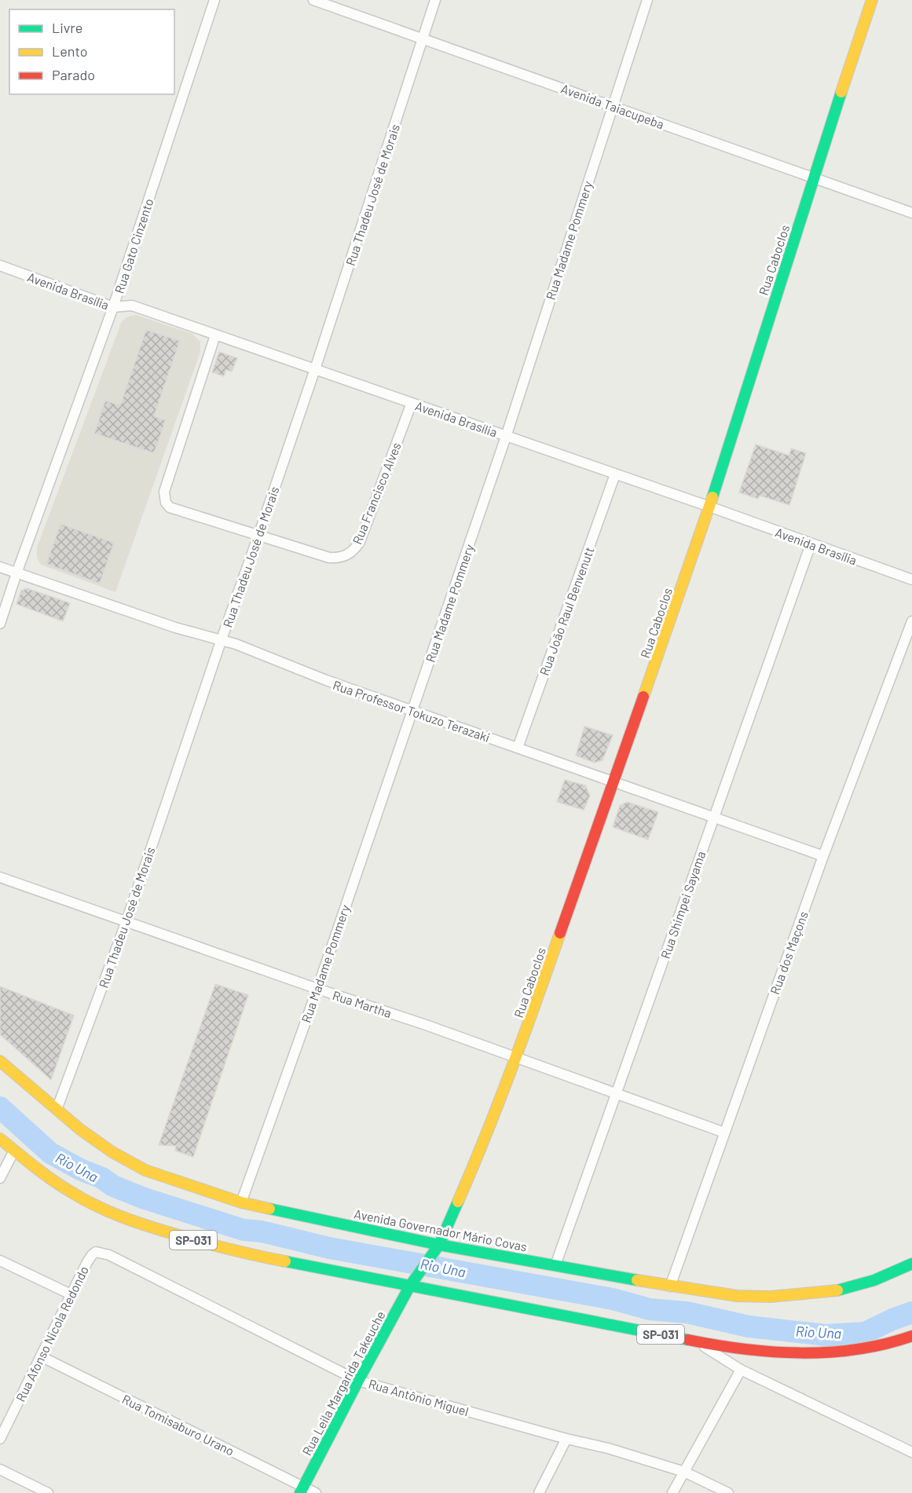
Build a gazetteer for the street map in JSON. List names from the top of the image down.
{
  "streets": {
    "main road": [
      "Rua Caboclos",
      "Avenida Governador Mário Covas",
      "SP-031",
      "Rua Leila Margarida Takeuche"
    ],
    "street": [
      "Avenida Taiacupeba",
      "Rua Thadeu José de Morais",
      "Rua Madame Pommery",
      "Rua Gato Cinzento",
      "Avenida Brasília",
      "Rua Francisco Alves",
      "Rua João Raul Benvenutt",
      "Rua Professor Tokuzo Terazaki",
      "Rua Shimpei Sayama",
      "Rua dos Maçons",
      "Rua Martha",
      "Rua Afonso Nicola Redondo",
      "Rua Antônio Miguel",
      "Rua Tomisaburo Urano"
    ]
  },
  "crossings": [
    ["Avenida Taiacupeba", "Rua Thadeu José de Morais"],
    ["Avenida Taiacupeba", "Rua Madame Pommery"],
    ["Avenida Taiacupeba", "Rua Caboclos"],
    ["Rua Thadeu José de Morais", "Avenida Brasília"],
    ["Rua Thadeu José de Morais", "Rua Francisco Alves"],
    ["Rua Thadeu José de Morais", "Rua Professor Tokuzo Terazaki"],
    ["Rua Thadeu José de Morais", "Rua Martha"],
    ["Rua Thadeu José de Morais", "Avenida Governador Mário Covas"],
    ["Rua Madame Pommery", "Avenida Brasília"],
    ["Rua Madame Pommery", "Rua Professor Tokuzo Terazaki"],
    ["Rua Madame Pommery", "Rua Martha"],
    ["Rua Madame Pommery", "Avenida Governador Mário Covas"],
    ["Rua Gato Cinzento", "Avenida Brasília"],
    ["Rua Gato Cinzento", "Rua Professor Tokuzo Terazaki"],
    ["Rua Caboclos", "Avenida Brasília"],
    ["Rua Caboclos", "Rua Professor Tokuzo Terazaki"],
    ["Rua Caboclos", "Rua Martha"],
    ["Rua Caboclos", "Avenida Governador Mário Covas"],
    ["Rua Caboclos", "Rua Leila Margarida Takeuche"],
    ["Avenida Brasília", "Rua Francisco Alves"],
    ["Avenida Brasília", "Rua João Raul Benvenutt"],
    ["Avenida Brasília", "Rua Shimpei Sayama"],
    ["Rua João Raul Benvenutt", "Rua Professor Tokuzo Terazaki"],
    ["Rua Professor Tokuzo Terazaki", "Rua Shimpei Sayama"],
    ["Rua Professor Tokuzo Terazaki", "Rua dos Maçons"],
    ["Rua Shimpei Sayama", "Rua Martha"],
    ["Rua Shimpei Sayama", "Avenida Governador Mário Covas"],
    ["Rua dos Maçons", "Rua Martha"],
    ["Rua dos Maçons", "Avenida Governador Mário Covas"],
    ["SP-031", "Rua Leila Margarida Takeuche"],
    ["Rua Afonso Nicola Redondo", "Rua Antônio Miguel"],
    ["Rua Afonso Nicola Redondo", "Rua Tomisaburo Urano"],
    ["Rua Leila Margarida Takeuche", "Rua Antônio Miguel"],
    ["Rua Leila Margarida Takeuche", "Rua Tomisaburo Urano"]
  ],
  "water": ["Rio Una"],
  "legend": ["Livre", "Lento", "Parado"]
}
